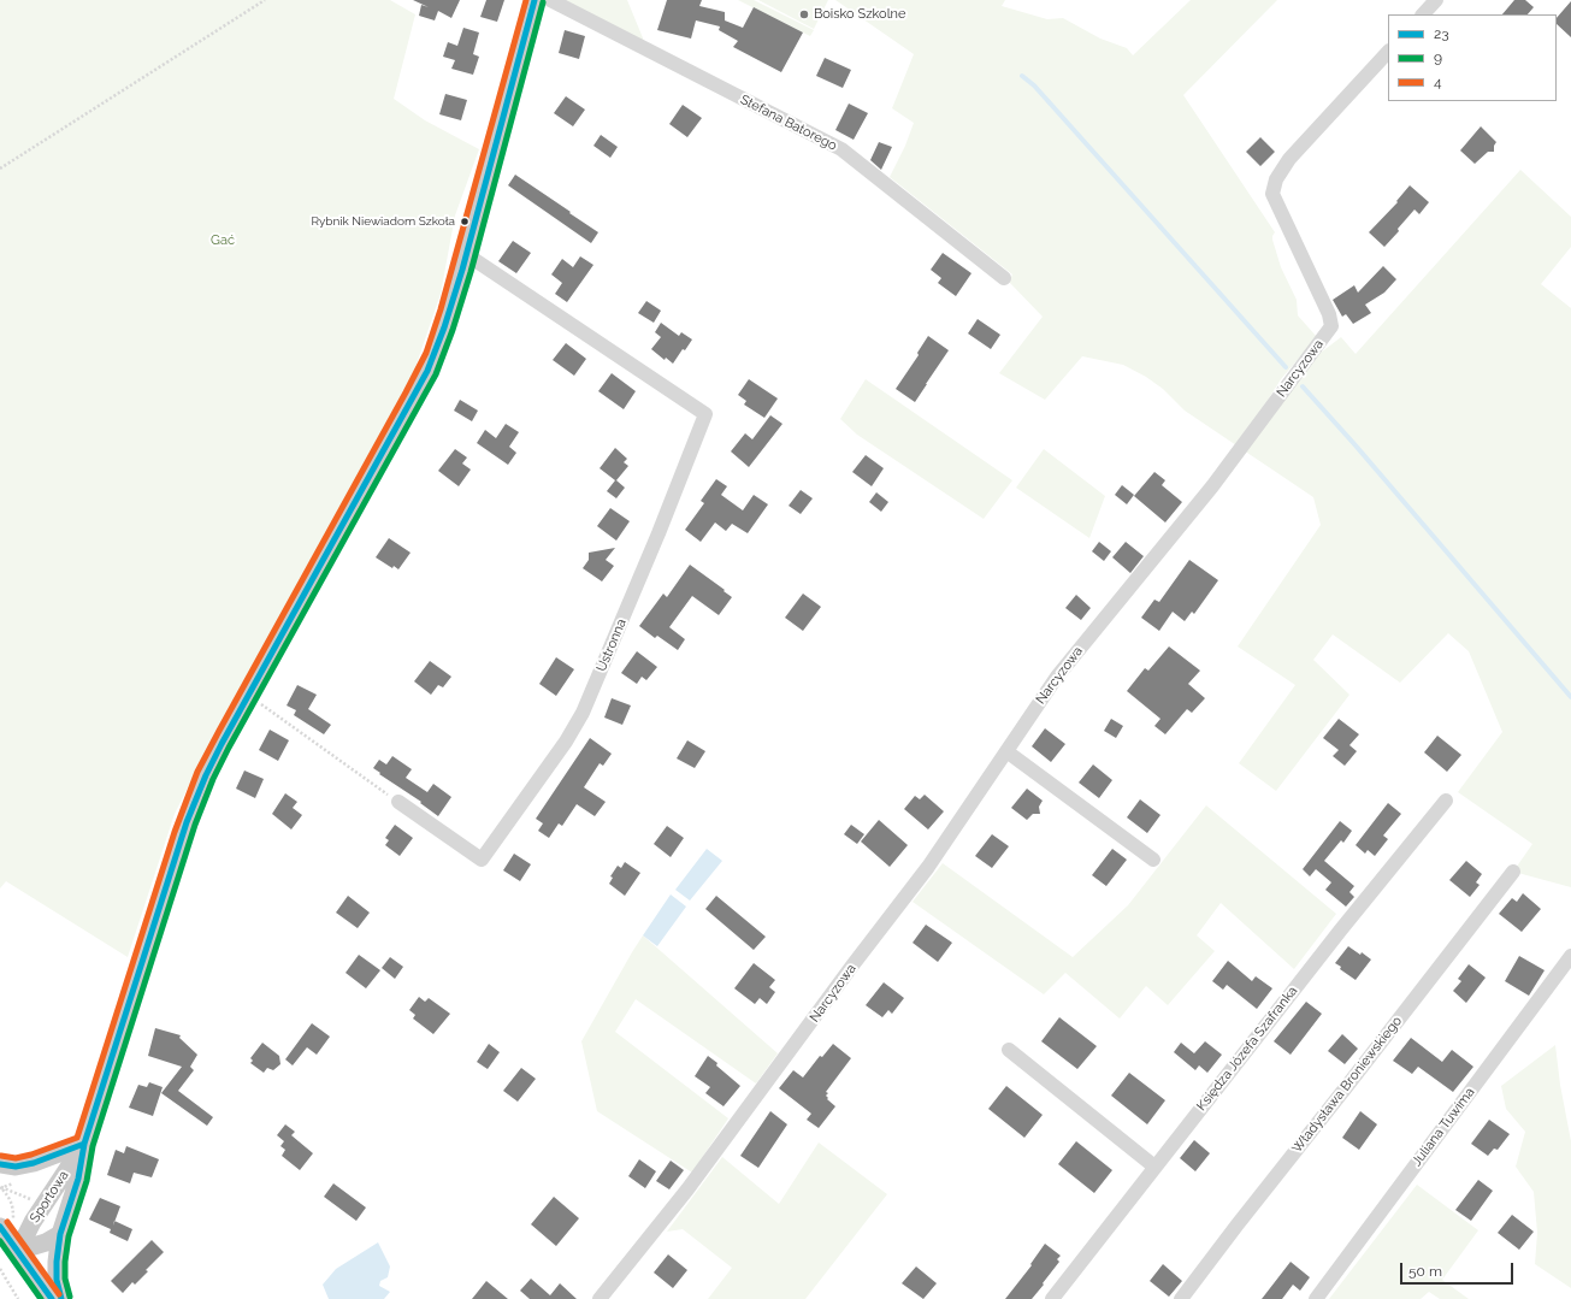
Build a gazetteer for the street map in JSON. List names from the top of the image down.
{
  "streets": {
    "main road": ["Sportowa"],
    "street": [
      "Stefana Batorego",
      "Narcyzowa",
      "Ustronna",
      "Księdza Józefa Szafranka",
      "Władysława Broniewskiego",
      "Juliana Tuwima"
    ]
  },
  "crossings": [
    ["Ustronna", "Sportowa"]
  ],
  "parks": ["Gać"],
  "places": ["Boisko Szkolne", "Rybnik Niewiadom Szkoła"],
  "lines": ["transit line 23", "transit line 4", "transit line 9"],
  "legend": ["23", "9", "4"],
  "scale_bar": "50 m"
}
